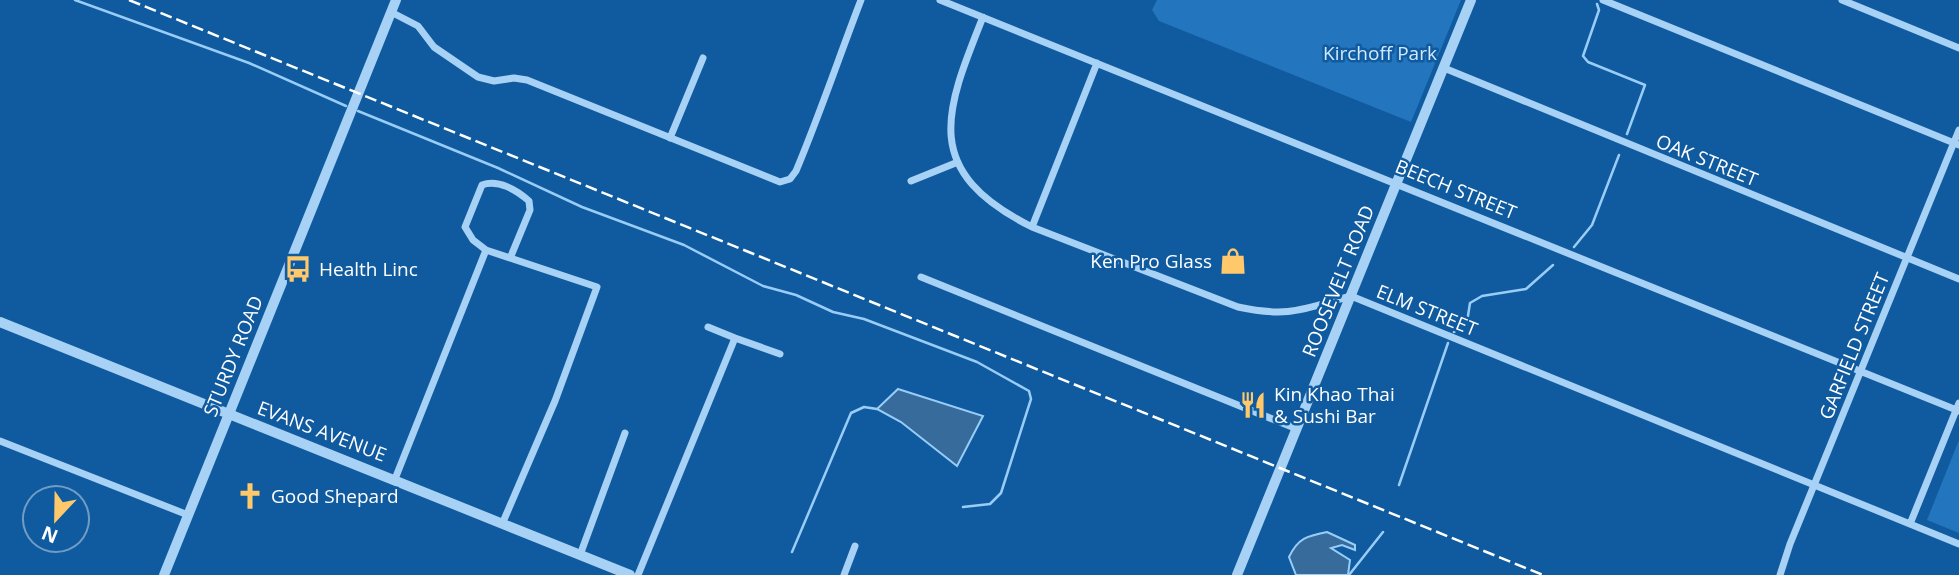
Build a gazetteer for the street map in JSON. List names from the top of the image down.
{
  "streets": {
    "street": [
      "OAK STREET",
      "BEECH STREET",
      "ROOSEVELT ROAD",
      "ELM STREET",
      "GARFIELD STREET",
      "STURDY ROAD",
      "EVANS AVENUE"
    ]
  },
  "crossings": [
    ["OAK STREET", "ROOSEVELT ROAD"],
    ["OAK STREET", "GARFIELD STREET"],
    ["BEECH STREET", "ROOSEVELT ROAD"],
    ["BEECH STREET", "ELM STREET"],
    ["BEECH STREET", "GARFIELD STREET"],
    ["ROOSEVELT ROAD", "ELM STREET"],
    ["ELM STREET", "GARFIELD STREET"],
    ["STURDY ROAD", "EVANS AVENUE"]
  ],
  "parks": ["Kirchoff Park"],
  "places": {
    "shop": ["Ken Pro Glass"],
    "bus stop": ["Health Linc"],
    "restaurant": ["Kin Khao Thai & Sushi Bar"],
    "church": ["Good Shepard"]
  },
  "north": "bottom"
}
